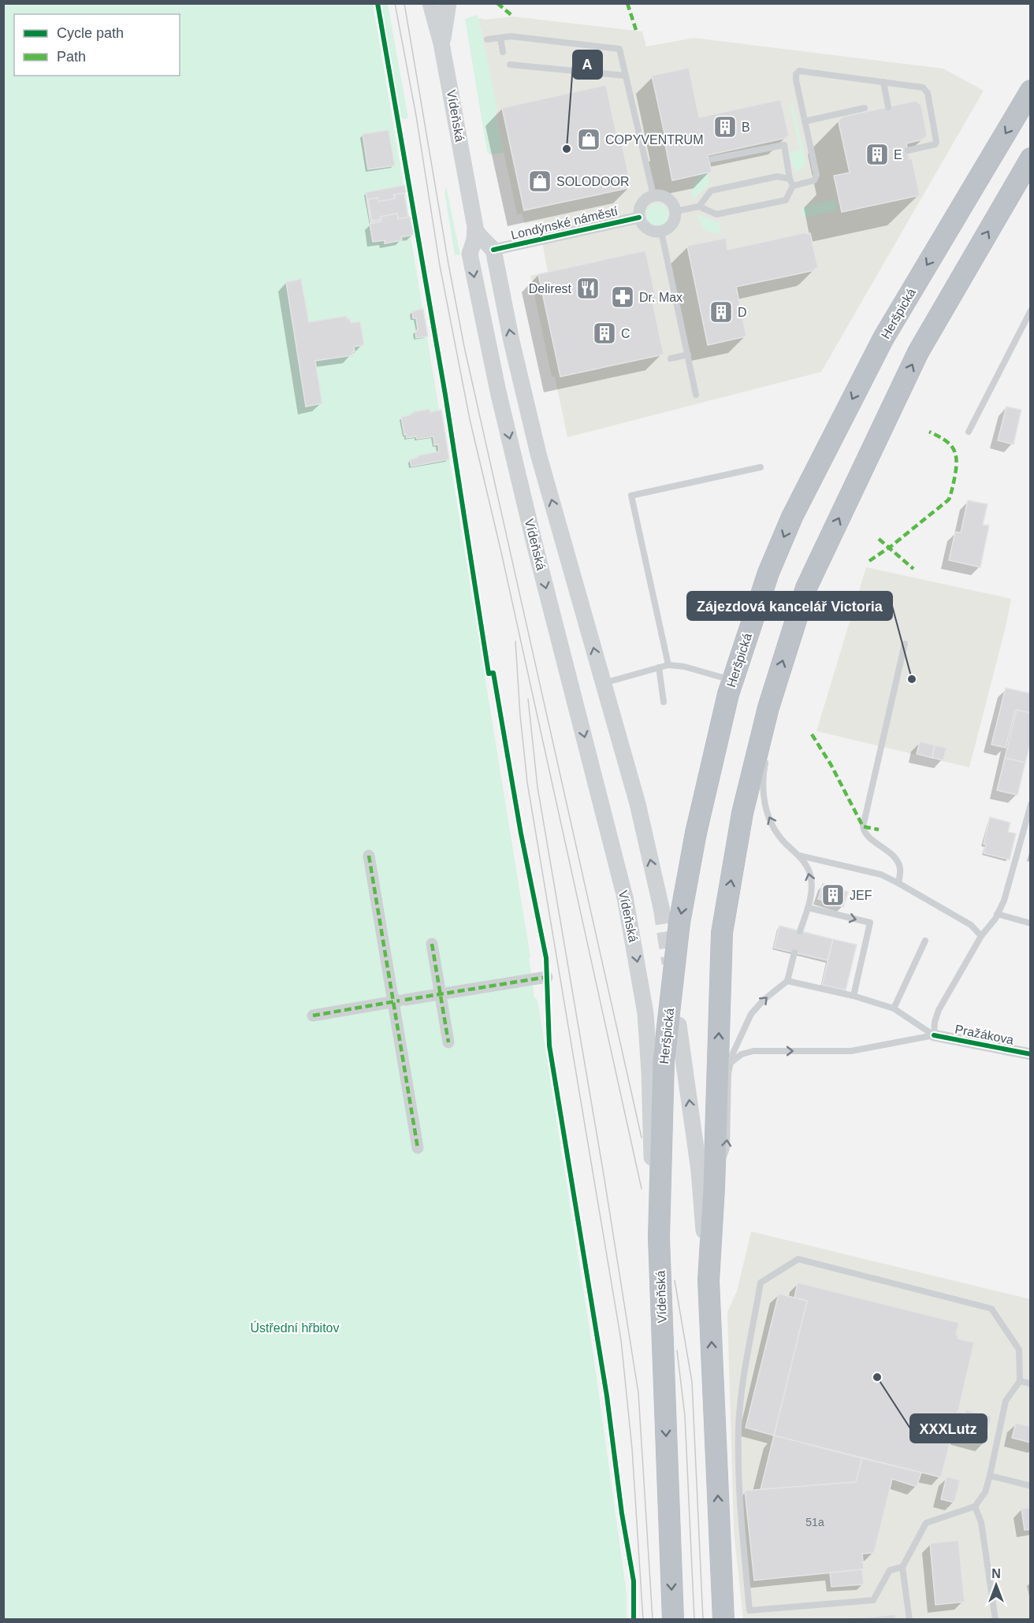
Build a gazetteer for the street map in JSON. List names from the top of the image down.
{
  "streets": {
    "highway": ["Vídeňská", "Heršpická"],
    "street": ["Londýnské náměstí", "Pražákova"]
  },
  "crossings": [
    ["Vídeňská", "Londýnské náměstí"],
    ["Vídeňská", "Heršpická"]
  ],
  "parks": ["Ústřední hřbitov"],
  "places": {
    "building": [
      "B",
      "E",
      "D",
      "C",
      "JEF"
    ],
    "shop": ["COPYVENTRUM", "SOLODOOR"],
    "other": ["A", "Zájezdová kancelář Victoria", "XXXLutz"],
    "restaurant": ["Delirest"],
    "pharmacy": ["Dr. Max"]
  },
  "house_numbers": ["51a"],
  "legend": ["Cycle path", "Path"],
  "north": "top"
}
